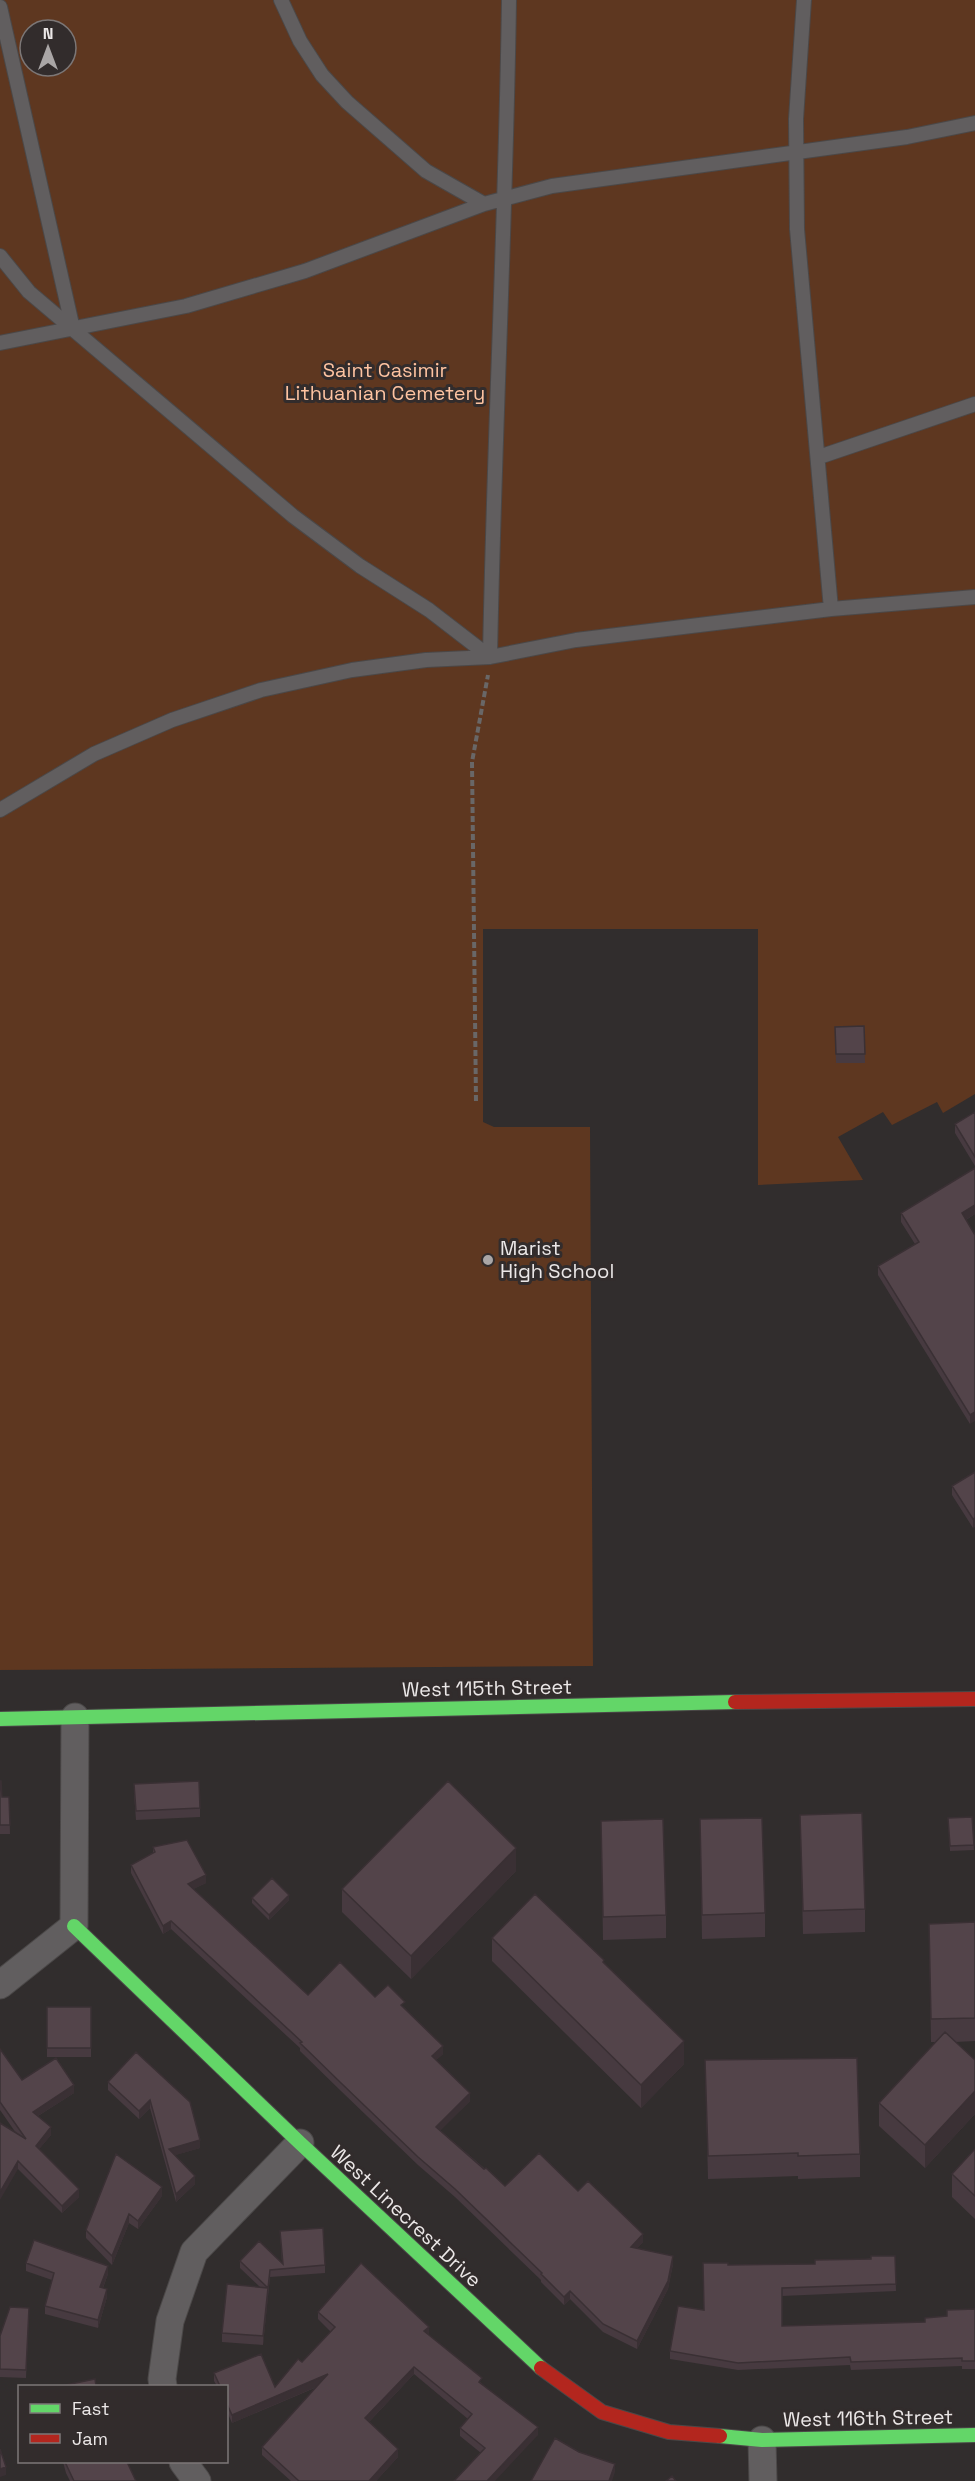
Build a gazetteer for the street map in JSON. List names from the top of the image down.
{
  "streets": {
    "street": ["West 115th Street", "West Linecrest Drive", "West 116th Street"]
  },
  "crossings": [
    ["West Linecrest Drive", "West 116th Street"]
  ],
  "parks": ["Saint Casimir Lithuanian Cemetery"],
  "places": ["Marist High School"],
  "legend": ["Fast", "Jam"],
  "north": "top"
}
